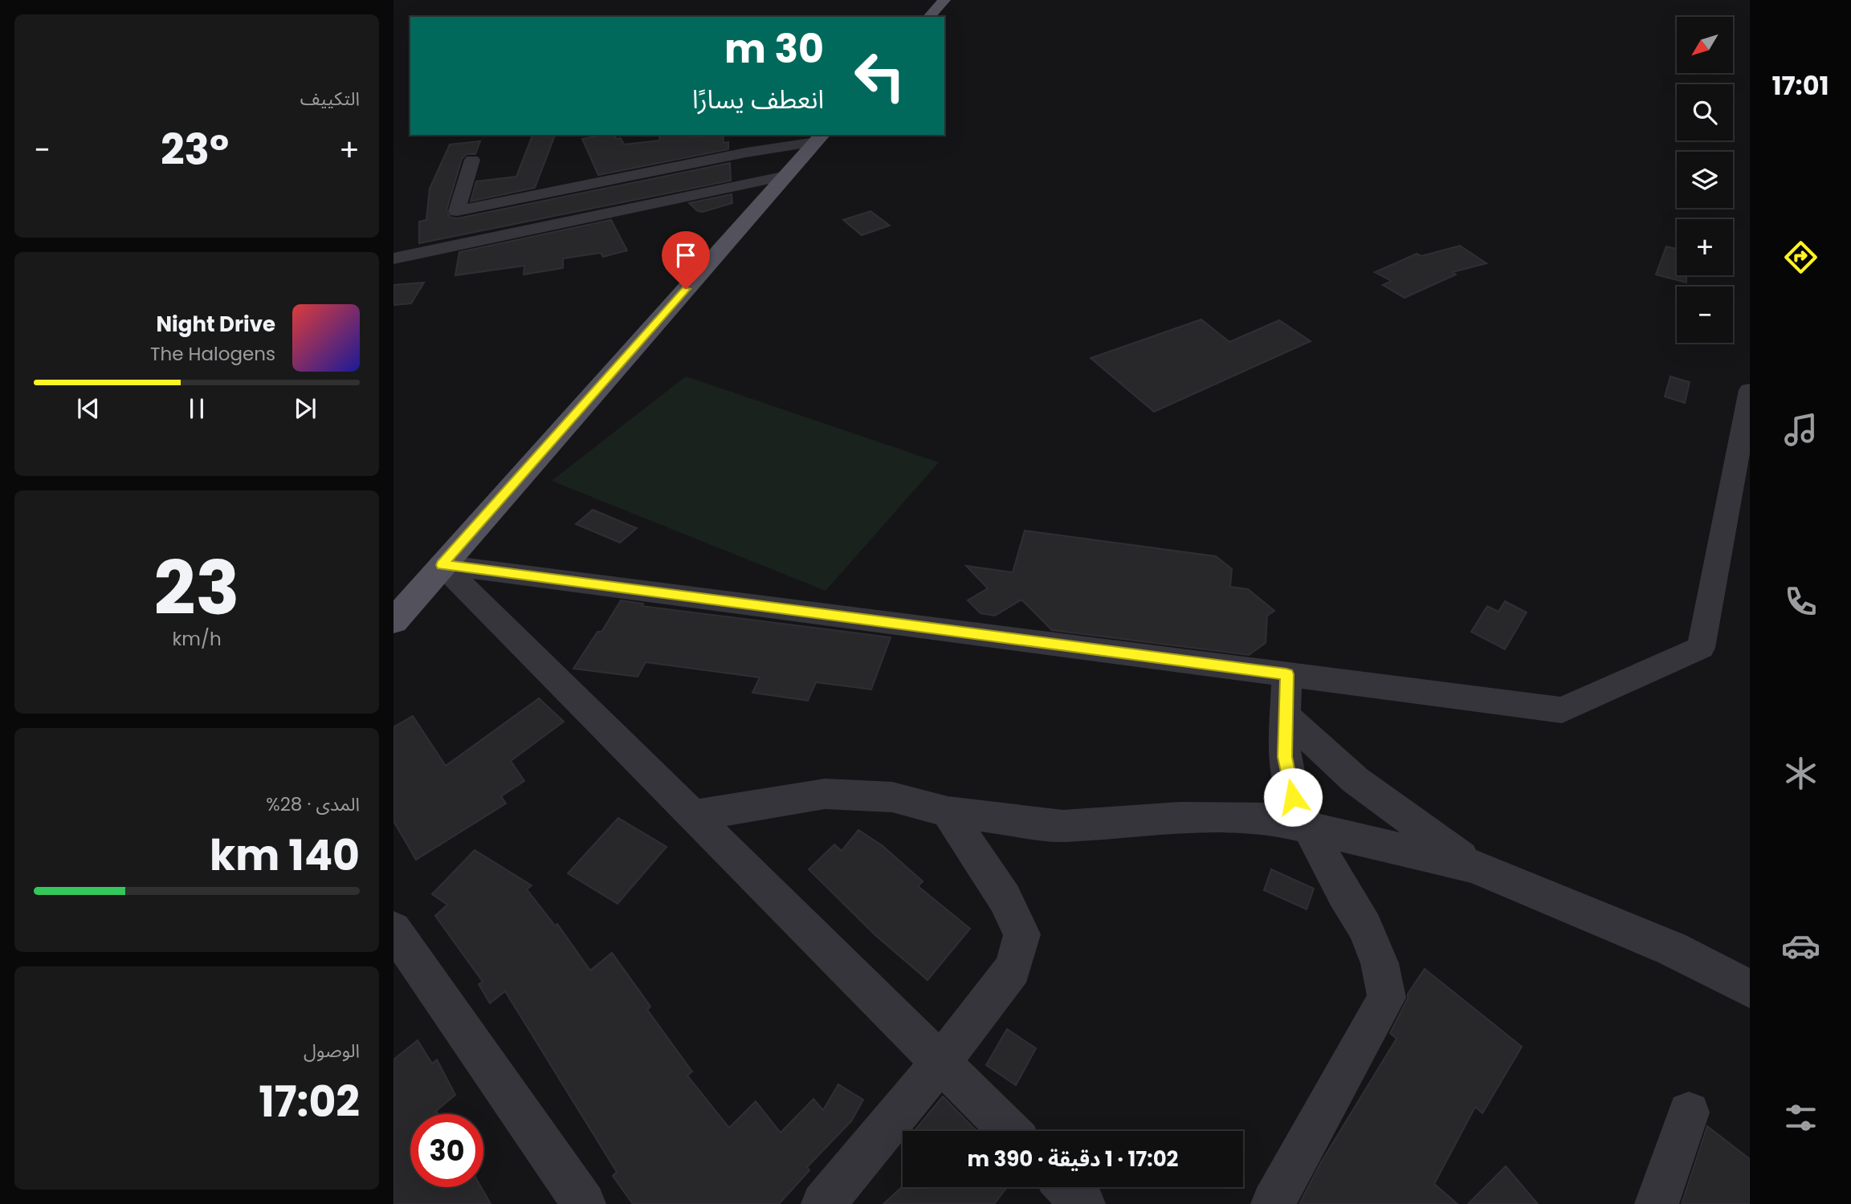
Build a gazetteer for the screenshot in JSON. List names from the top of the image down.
{
  "north": "bottom left",
  "page": {
    "tabs": "17:01",
    "tile": [
      "التكييف",
      ["23", "km/h"],
      ["المدى · 28%", "140 km"],
      ["الوصول", "17:02"]
    ],
    "map_buttons": ["+", "−"],
    "turn": ["30 m", "انعطف يسارًا"],
    "heat": ["−", "23°", "+"],
    "song": ["Night Drive", "The Halogens"],
    "limit": "30",
    "trip": "17:02 · 1 دقيقة · 390 m"
  }
}
